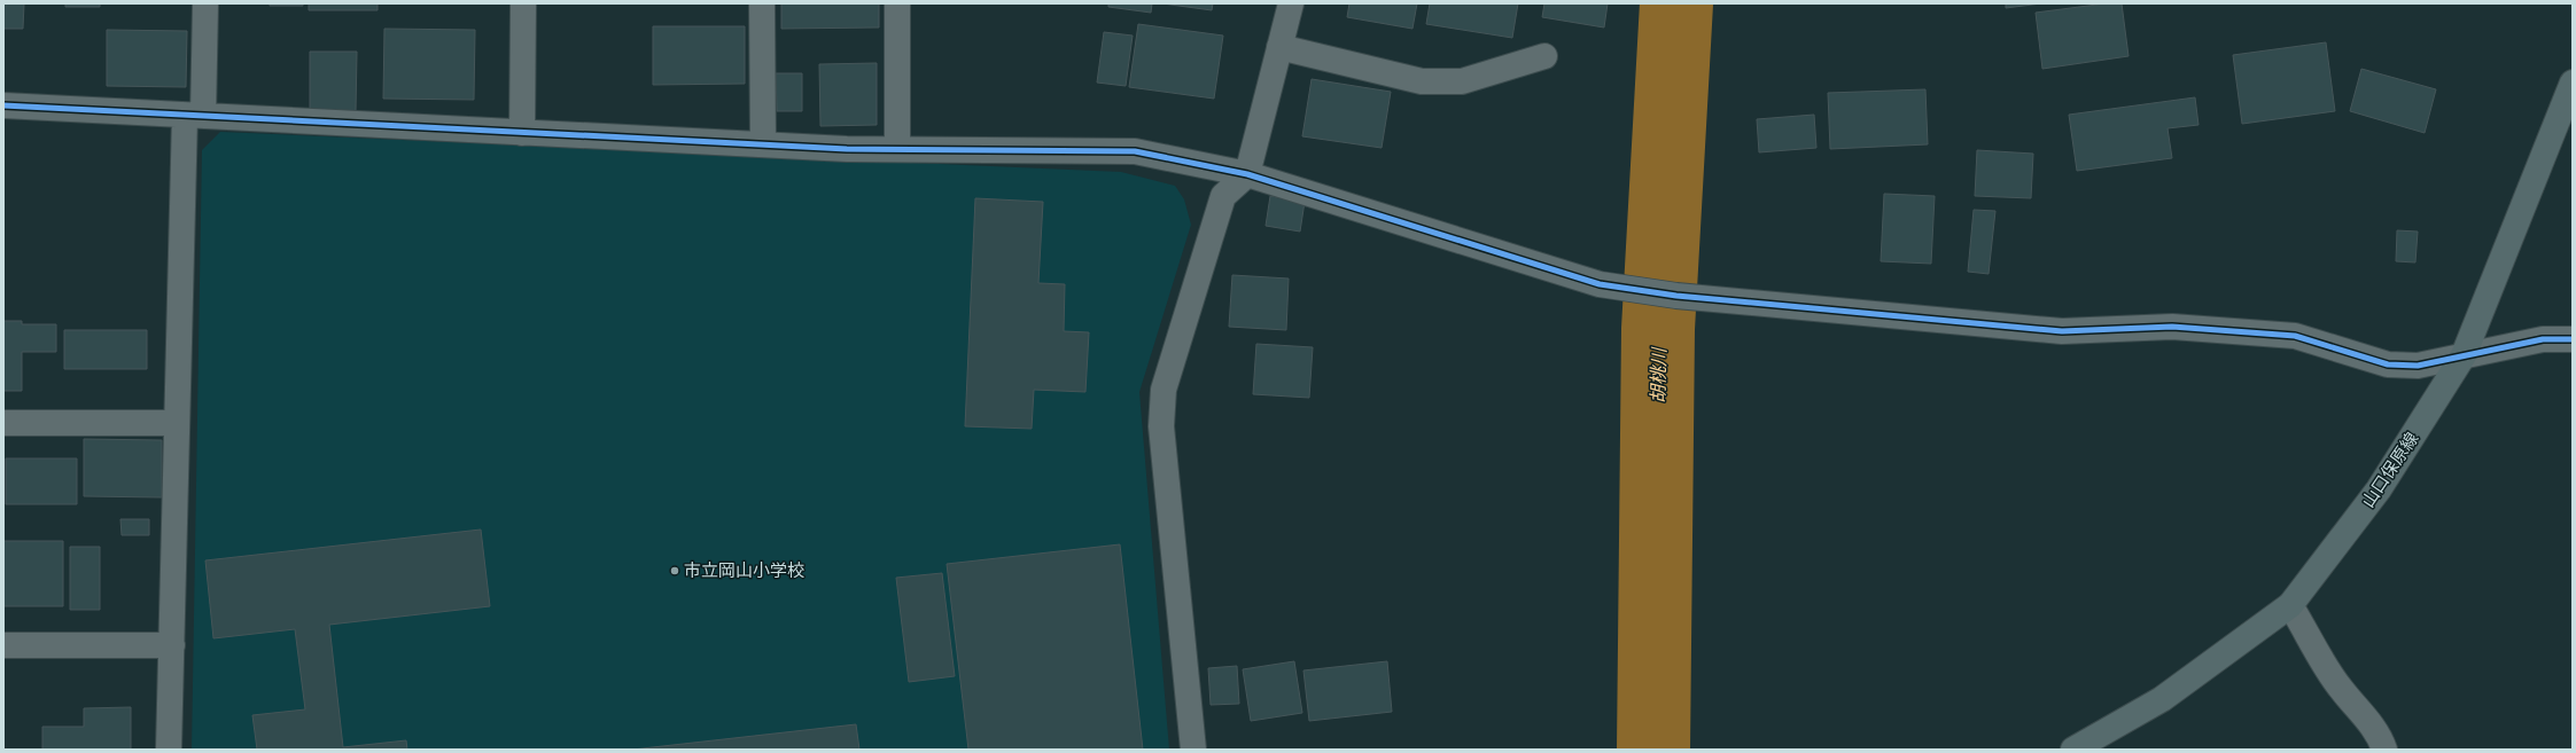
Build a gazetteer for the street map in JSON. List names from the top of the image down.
{
  "streets": {
    "main road": ["山口保原線"]
  },
  "water": ["胡桃川"],
  "places": ["市立岡山小学校"]
}
